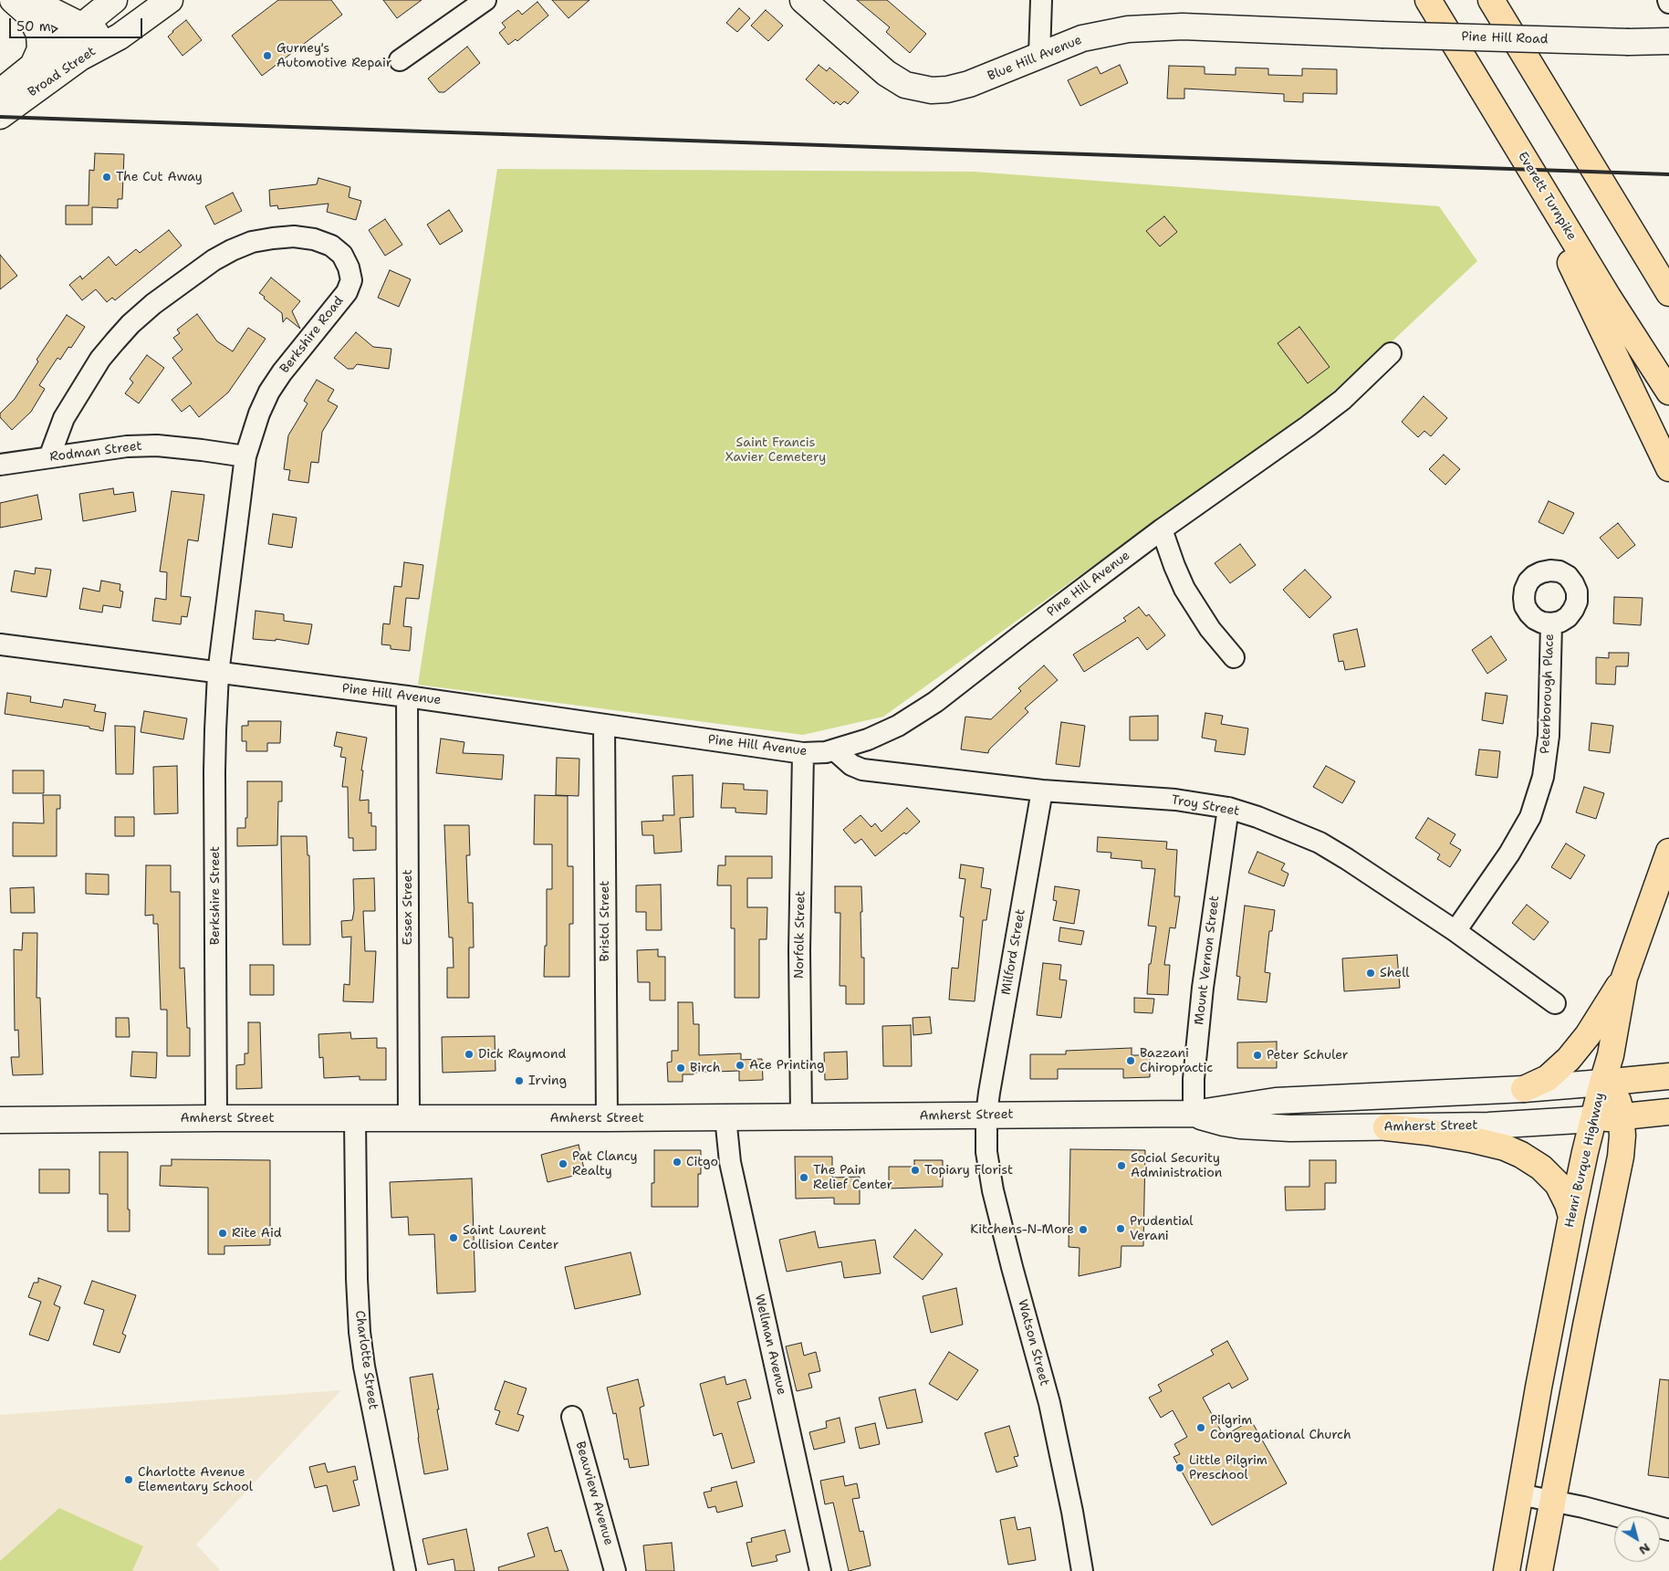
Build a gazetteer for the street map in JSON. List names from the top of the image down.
{
  "streets": {
    "main road": [
      "Pine Hill Road",
      "Blue Hill Avenue",
      "Broad Street",
      "Everett Turnpike",
      "Amherst Street",
      "Henri Burque Highway"
    ],
    "street": [
      "Berkshire Road",
      "Rodman Street",
      "Pine Hill Avenue",
      "Peterborough Place",
      "Troy Street",
      "Berkshire Street",
      "Essex Street",
      "Bristol Street",
      "Norfolk Street",
      "Milford Street",
      "Mount Vernon Street",
      "Watson Street",
      "Wellman Avenue",
      "Charlotte Street",
      "Beauview Avenue"
    ]
  },
  "crossings": [
    ["Pine Hill Road", "Blue Hill Avenue"],
    ["Berkshire Road", "Rodman Street"],
    ["Berkshire Road", "Pine Hill Avenue"],
    ["Berkshire Road", "Berkshire Street"],
    ["Pine Hill Avenue", "Troy Street"],
    ["Pine Hill Avenue", "Berkshire Street"],
    ["Pine Hill Avenue", "Essex Street"],
    ["Pine Hill Avenue", "Bristol Street"],
    ["Pine Hill Avenue", "Norfolk Street"],
    ["Peterborough Place", "Troy Street"],
    ["Troy Street", "Milford Street"],
    ["Troy Street", "Mount Vernon Street"],
    ["Berkshire Street", "Amherst Street"],
    ["Essex Street", "Amherst Street"],
    ["Bristol Street", "Amherst Street"],
    ["Norfolk Street", "Amherst Street"],
    ["Milford Street", "Amherst Street"],
    ["Milford Street", "Watson Street"],
    ["Mount Vernon Street", "Amherst Street"],
    ["Amherst Street", "Henri Burque Highway"],
    ["Amherst Street", "Watson Street"],
    ["Amherst Street", "Wellman Avenue"],
    ["Amherst Street", "Charlotte Street"]
  ],
  "parks": ["Saint Francis Xavier Cemetery"],
  "places": [
    "Gurney's Automotive Repair",
    "The Cut Away",
    "Shell",
    "Dick Raymond",
    "Peter Schuler",
    "Bazzani Chiropractic",
    "Ace Printing",
    "Birch",
    "Irving",
    "Citgo",
    "Pat Clancy Realty",
    "Social Security Administration",
    "Topiary Florist",
    "The Pain Relief Center",
    "Prudential Verani",
    "Kitchens-N-More",
    "Rite Aid",
    "Saint Laurent Collision Center",
    "Pilgrim Congregational Church",
    "Little Pilgrim Preschool",
    "Charlotte Avenue Elementary School"
  ],
  "scale_bar": "50 m",
  "north": "bottom right"
}
